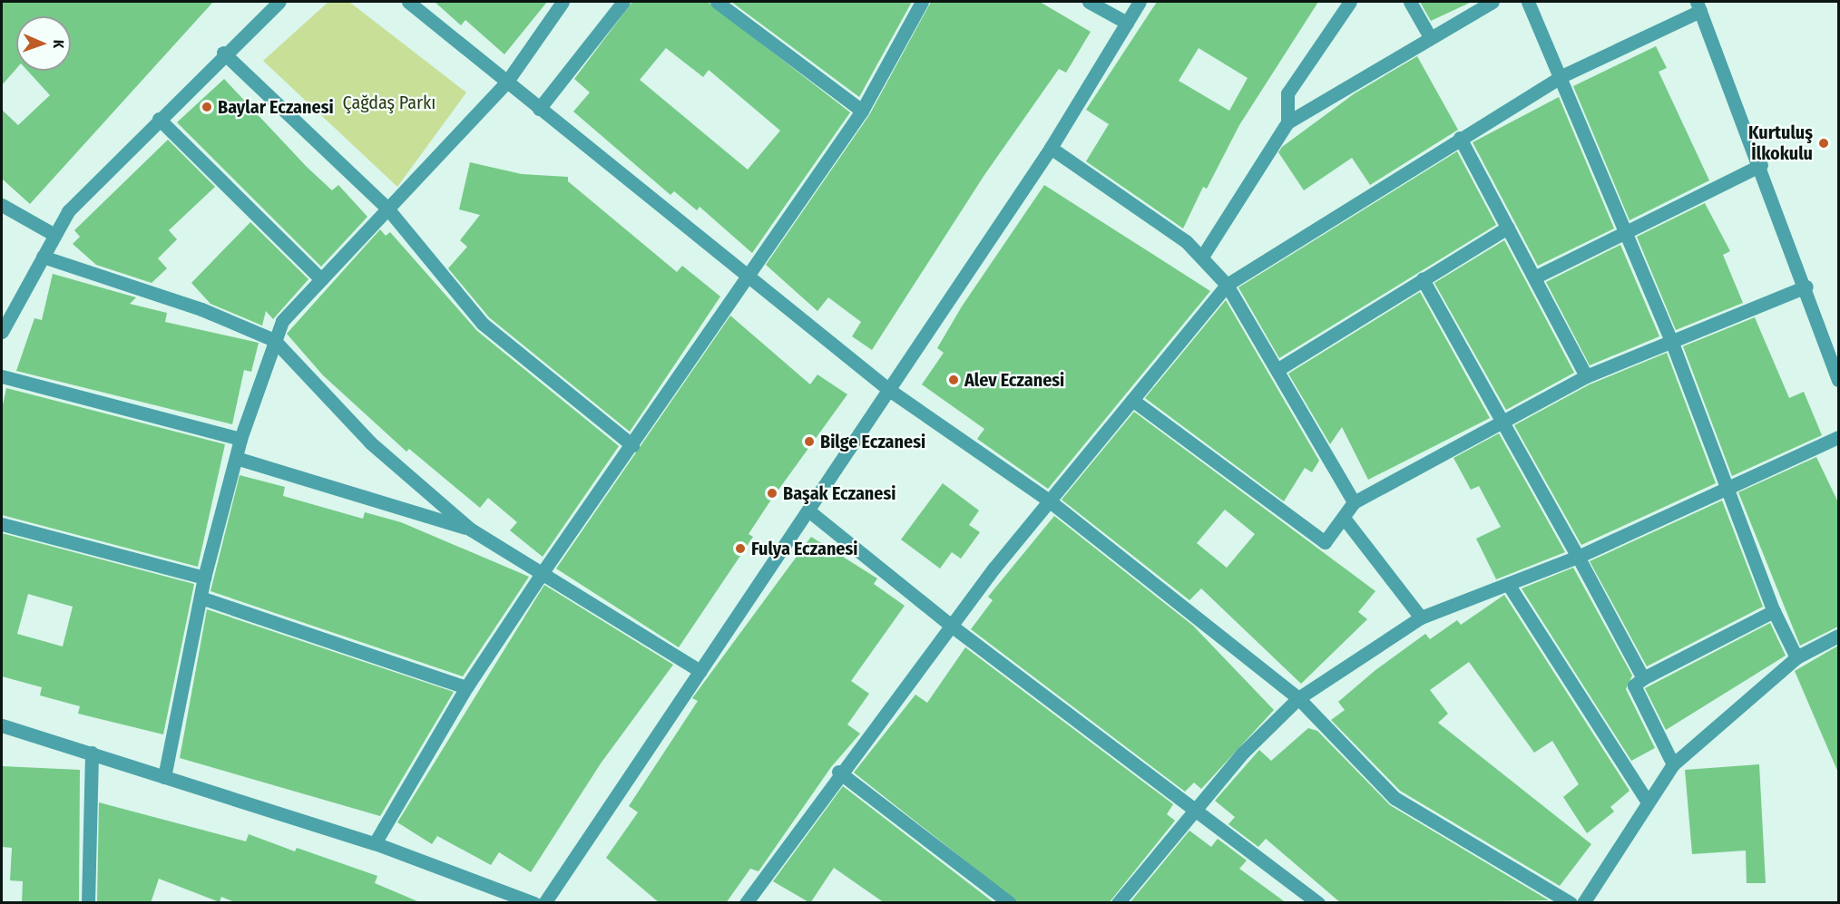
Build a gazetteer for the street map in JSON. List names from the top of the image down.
{
  "parks": ["Çağdaş Parkı"],
  "places": [
    "Baylar Eczanesi",
    "Kurtuluş İlkokulu",
    "Alev Eczanesi",
    "Bilge Eczanesi",
    "Başak Eczanesi",
    "Fulya Eczanesi"
  ],
  "north": "right"
}
